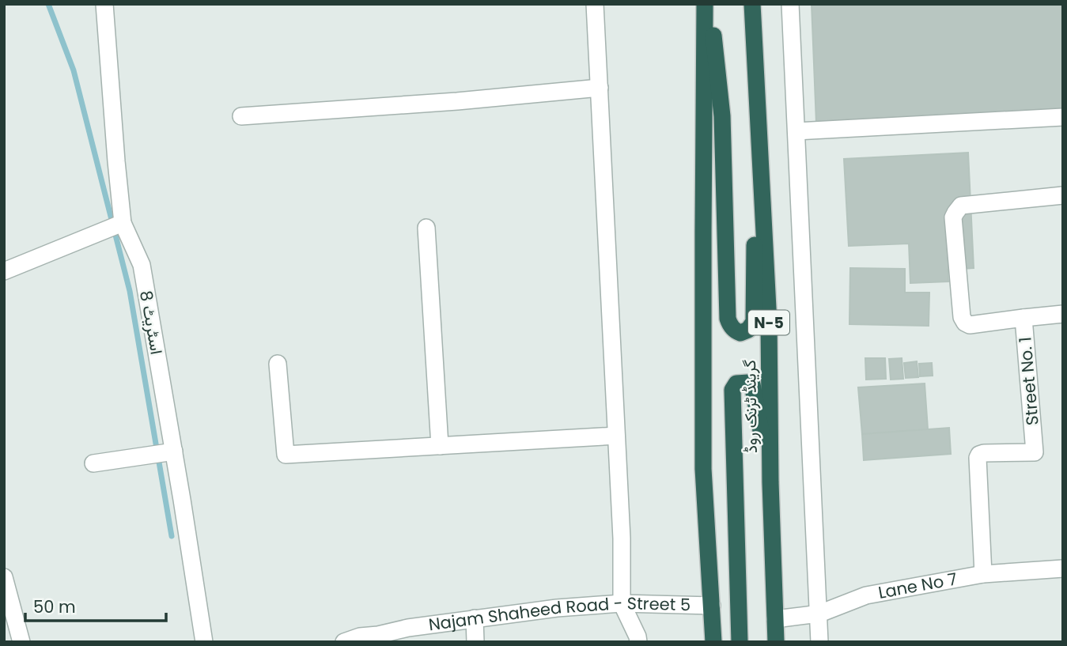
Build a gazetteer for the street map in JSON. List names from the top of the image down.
{
  "streets": {
    "highway": ["N-5", "گرینڈ ٹرنک روڈ"],
    "street": [
      "اسٹریٹ 8",
      "Street No. 1",
      "Lane No 7",
      "Najam Shaheed Road - Street 5"
    ]
  },
  "crossings": [
    ["Street No. 1", "Lane No 7"],
    ["گرینڈ ٹرنک روڈ", "Lane No 7"]
  ],
  "scale_bar": "50 m"
}
